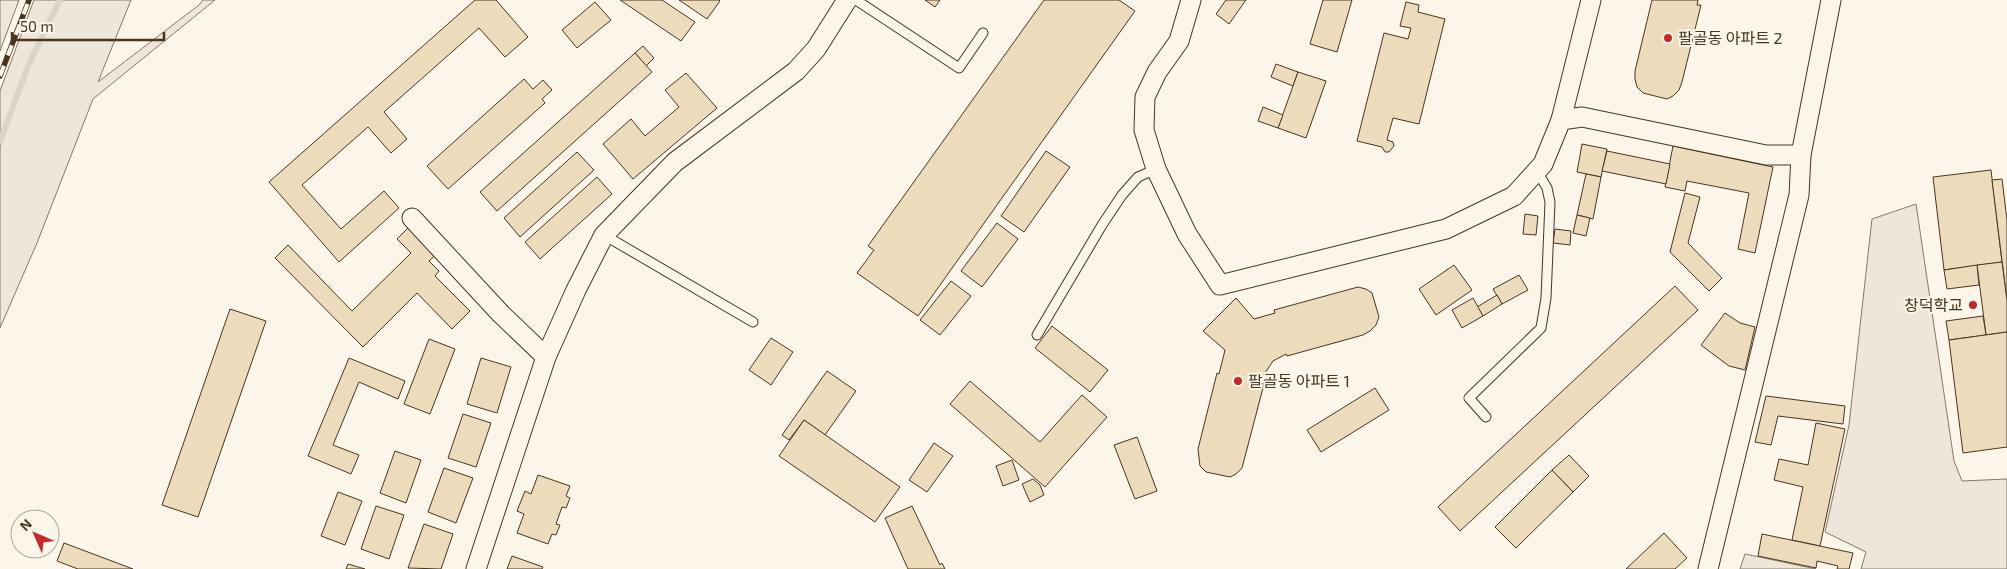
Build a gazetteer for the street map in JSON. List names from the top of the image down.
{
  "places": ["팔골동 아파트 2", "창덕학교", "팔골동 아파트 1"],
  "scale_bar": "50 m",
  "north": "top left"
}
